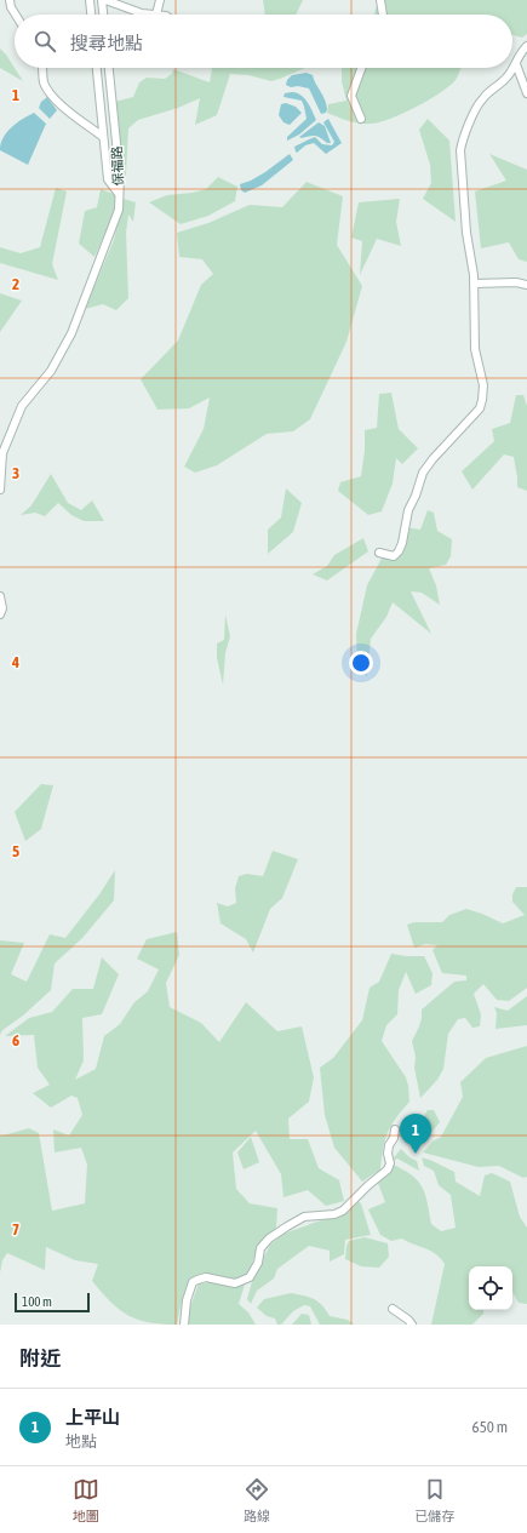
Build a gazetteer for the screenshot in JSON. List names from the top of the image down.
{
  "streets": {
    "street": ["保福路"]
  },
  "scale_bar": "100 m",
  "page": {
    "search": "搜尋地點",
    "pins": "1",
    "scale": "100 m",
    "heading": "附近",
    "list": [
      {
        "mark": "1",
        "name": "上平山",
        "note": "地點",
        "value": "650 m"
      }
    ],
    "nav": ["地圖", "路線", "已儲存"]
  },
  "grid": {
    "rows": [
      "1",
      "2",
      "3",
      "4",
      "5",
      "6",
      "7"
    ]
  }
}
